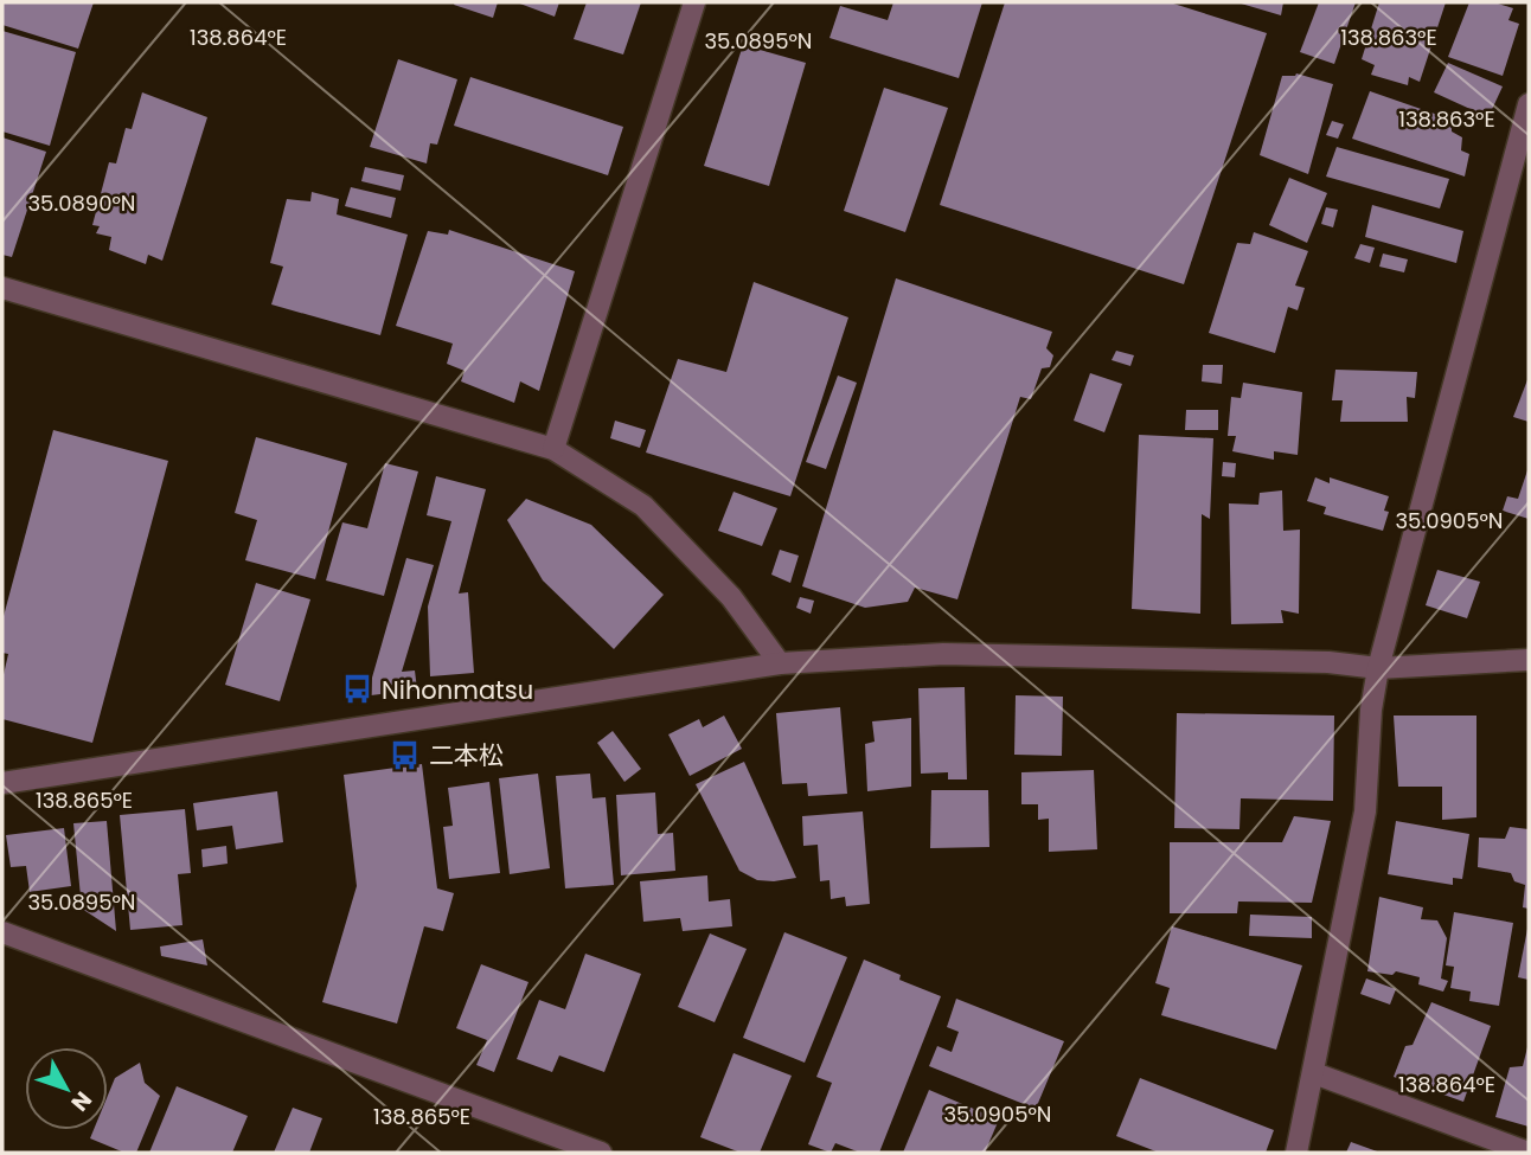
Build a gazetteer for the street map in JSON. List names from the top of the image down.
{
  "places": {
    "bus stop": ["Nihonmatsu", "二本松"]
  },
  "north": "bottom right",
  "coordinates": [
    "138.863°E",
    "138.864°E",
    "35.0895°N",
    "35.0890°N",
    "35.0905°N",
    "138.865°E"
  ]
}
